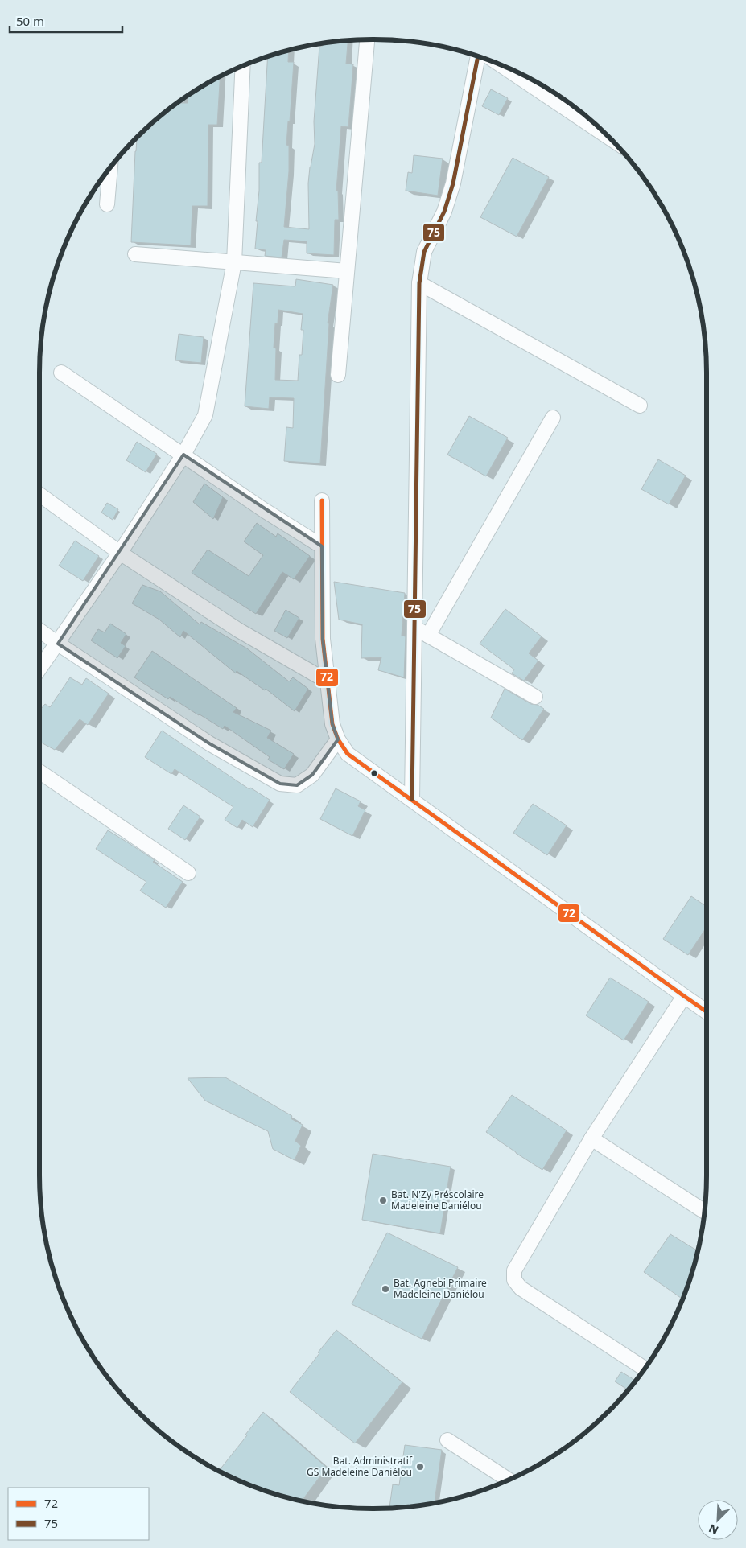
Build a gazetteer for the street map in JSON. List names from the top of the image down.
{
  "places": ["Bat. N'Zy Préscolaire Madeleine Daniélou", "Bat. Agnebi Primaire Madeleine Daniélou", "Bat. Administratif GS Madeleine Daniélou"],
  "lines": ["transit line 75", "transit line 72"],
  "legend": ["72", "75"],
  "scale_bar": "50 m",
  "north": "bottom left"
}
